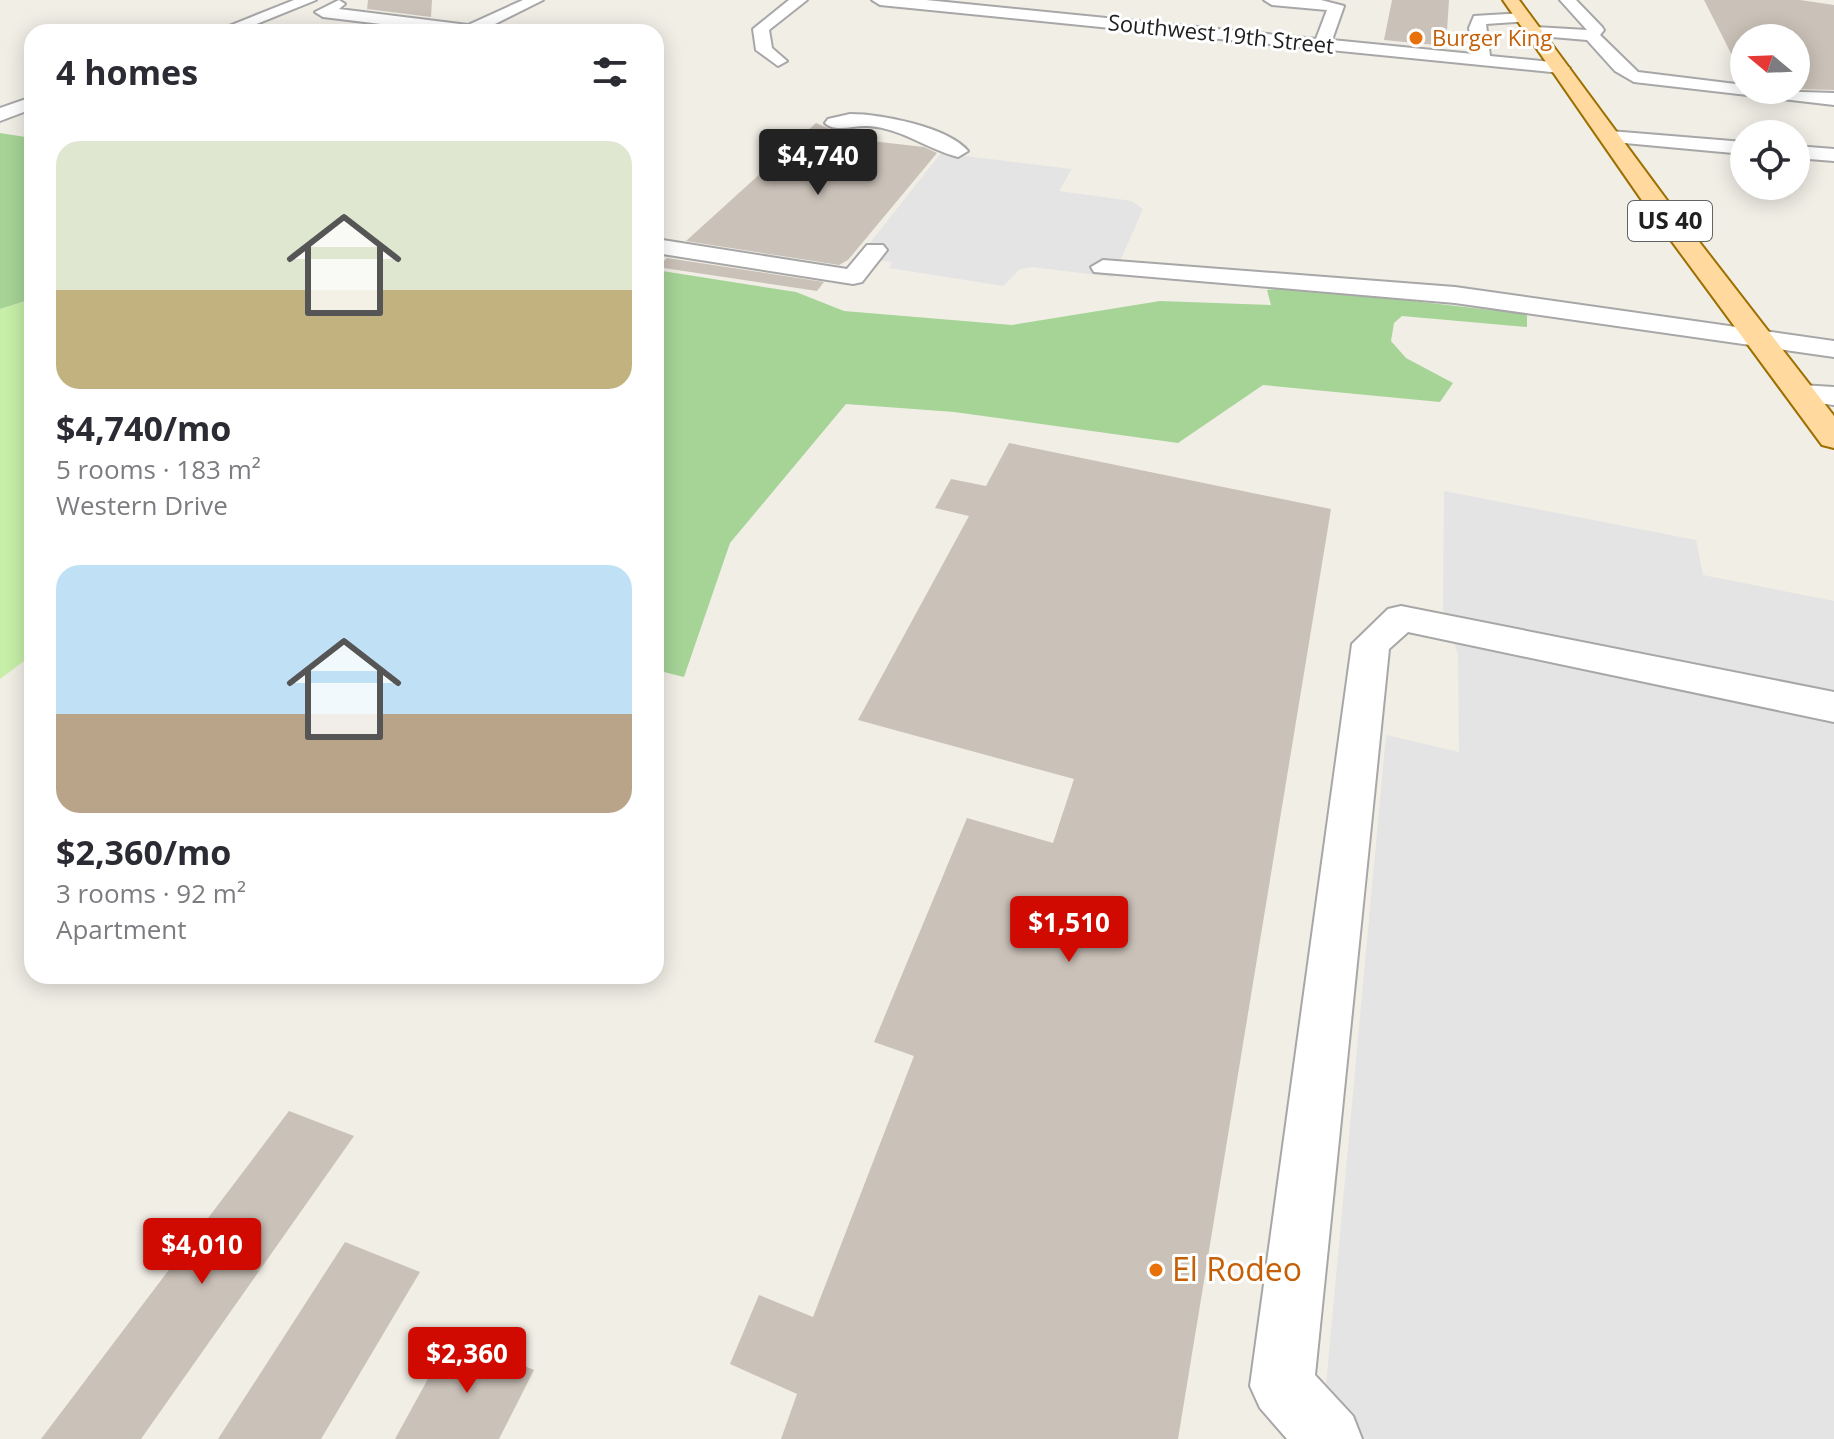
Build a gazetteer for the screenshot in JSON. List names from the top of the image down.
{
  "streets": {
    "main road": ["US 40"],
    "street": ["Southwest 19th Street"]
  },
  "crossings": [
    ["Southwest 19th Street", "US 40"]
  ],
  "places": ["Burger King", "El Rodeo"],
  "north": "left",
  "page": {
    "heading": "4 homes",
    "list": [
      {
        "name": "$4,740/mo",
        "note": "5 rooms · 183 m² · Western Drive"
      },
      {
        "name": "$2,360/mo",
        "note": "3 rooms · 92 m² · Apartment"
      }
    ],
    "price": [
      "$4,740",
      "$1,510",
      "$4,010",
      "$2,360"
    ]
  }
}
